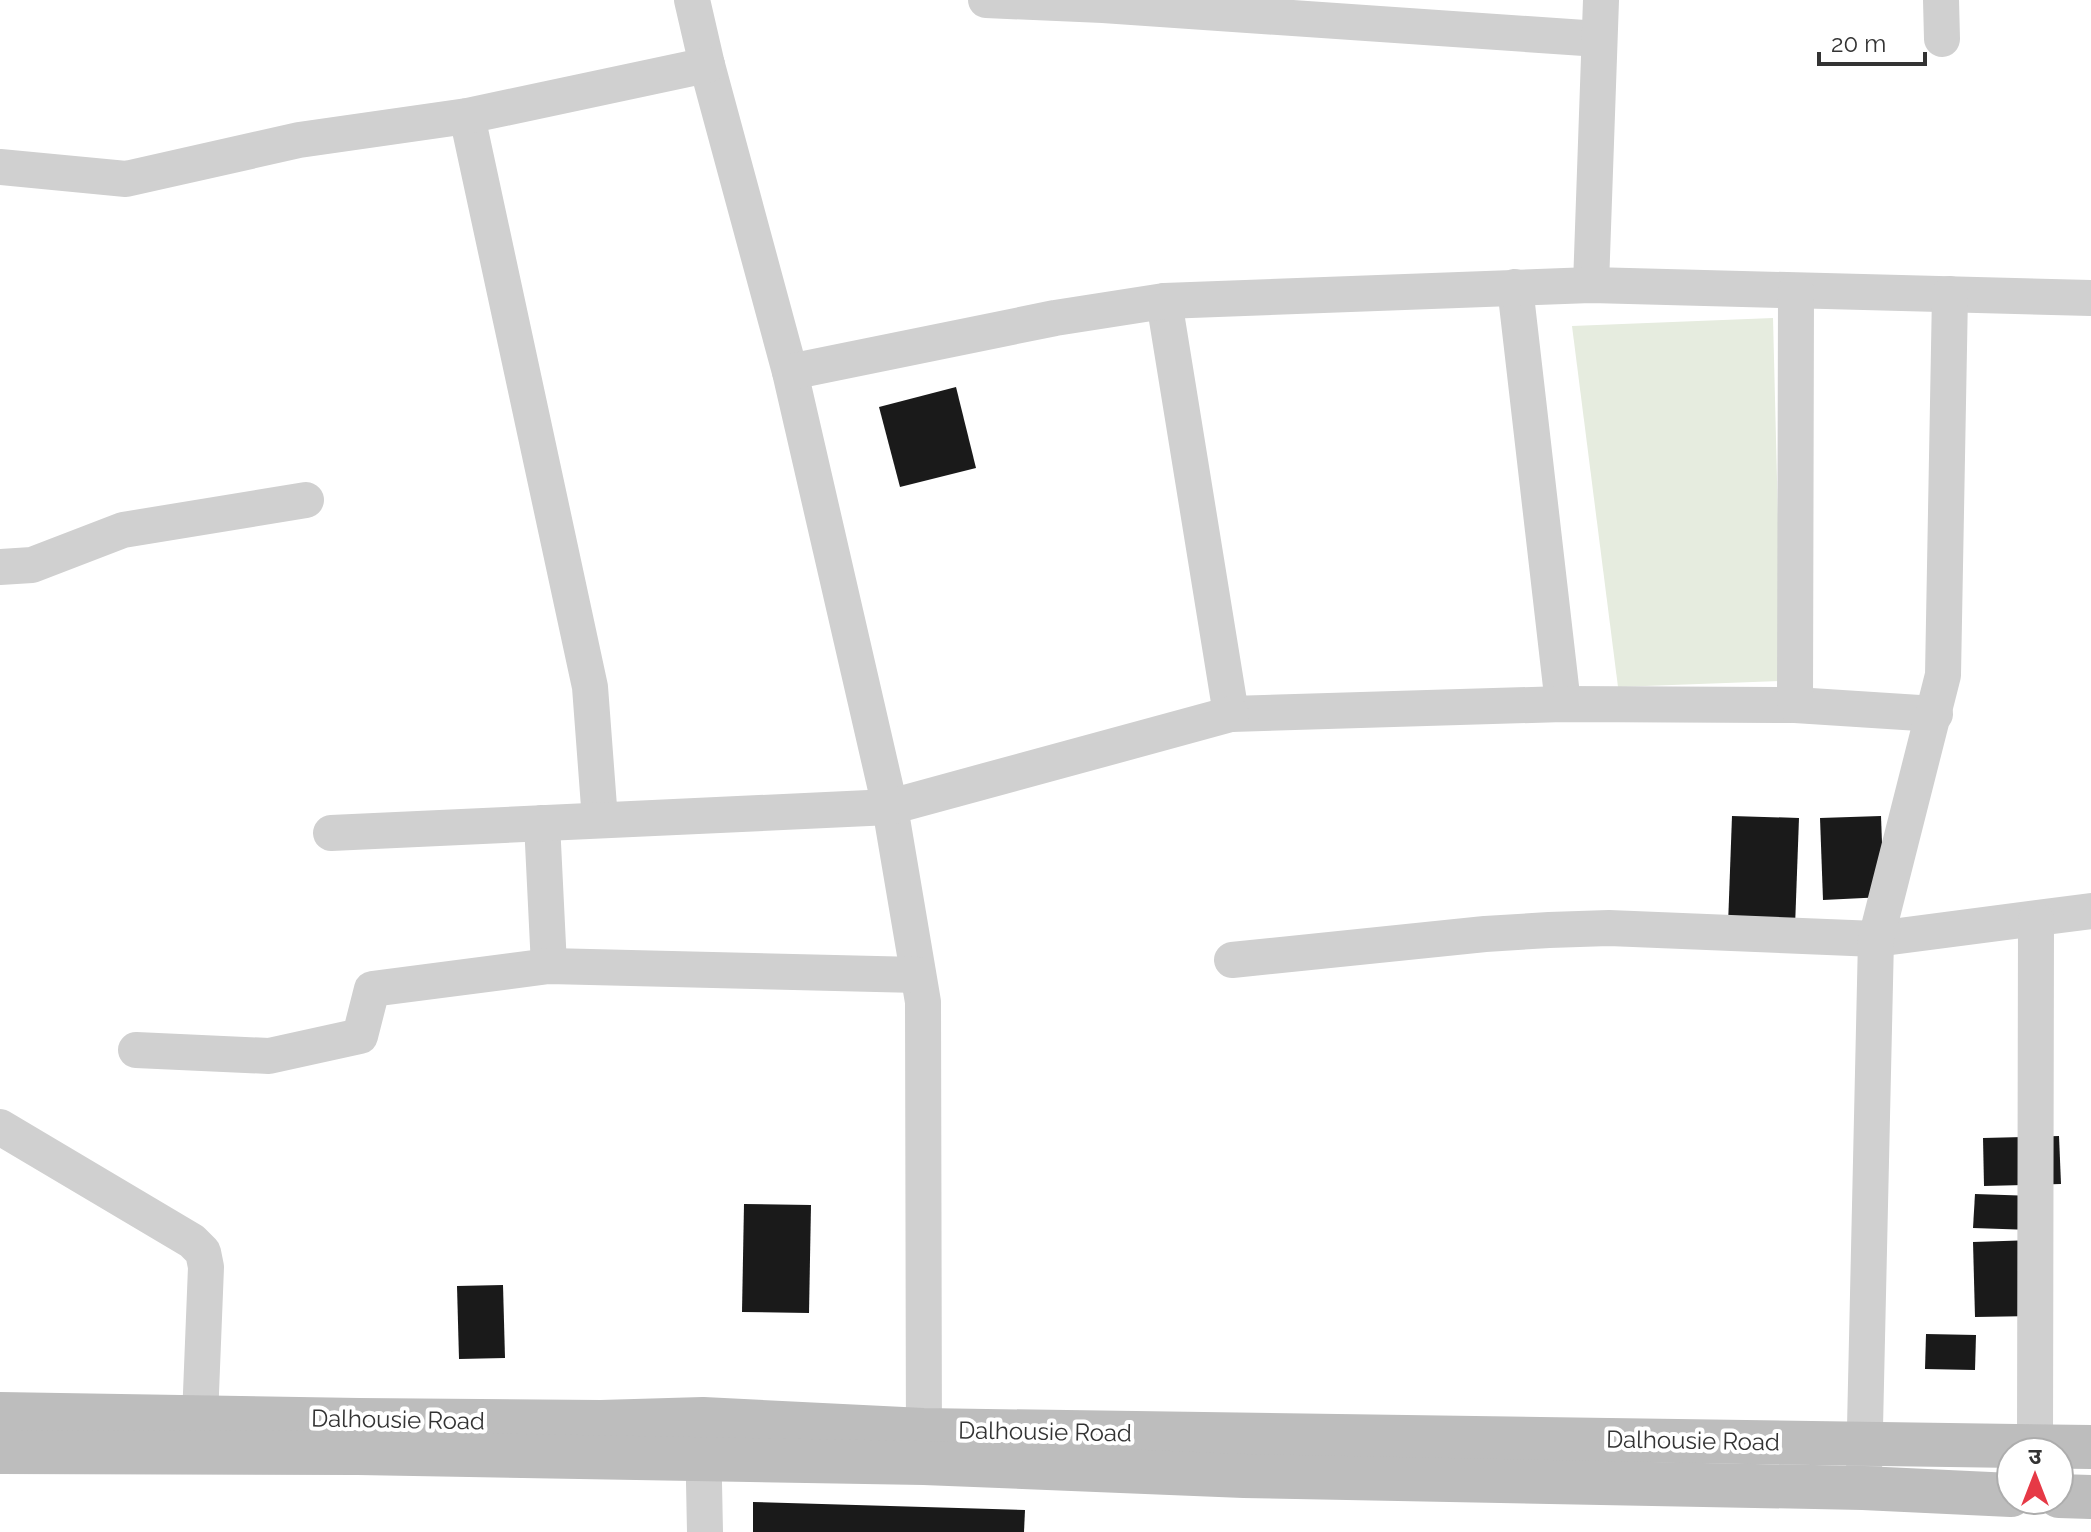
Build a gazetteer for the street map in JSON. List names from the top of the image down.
{
  "streets": {
    "street": ["Dalhousie Road"]
  },
  "scale_bar": "20 m",
  "north": "top"
}
